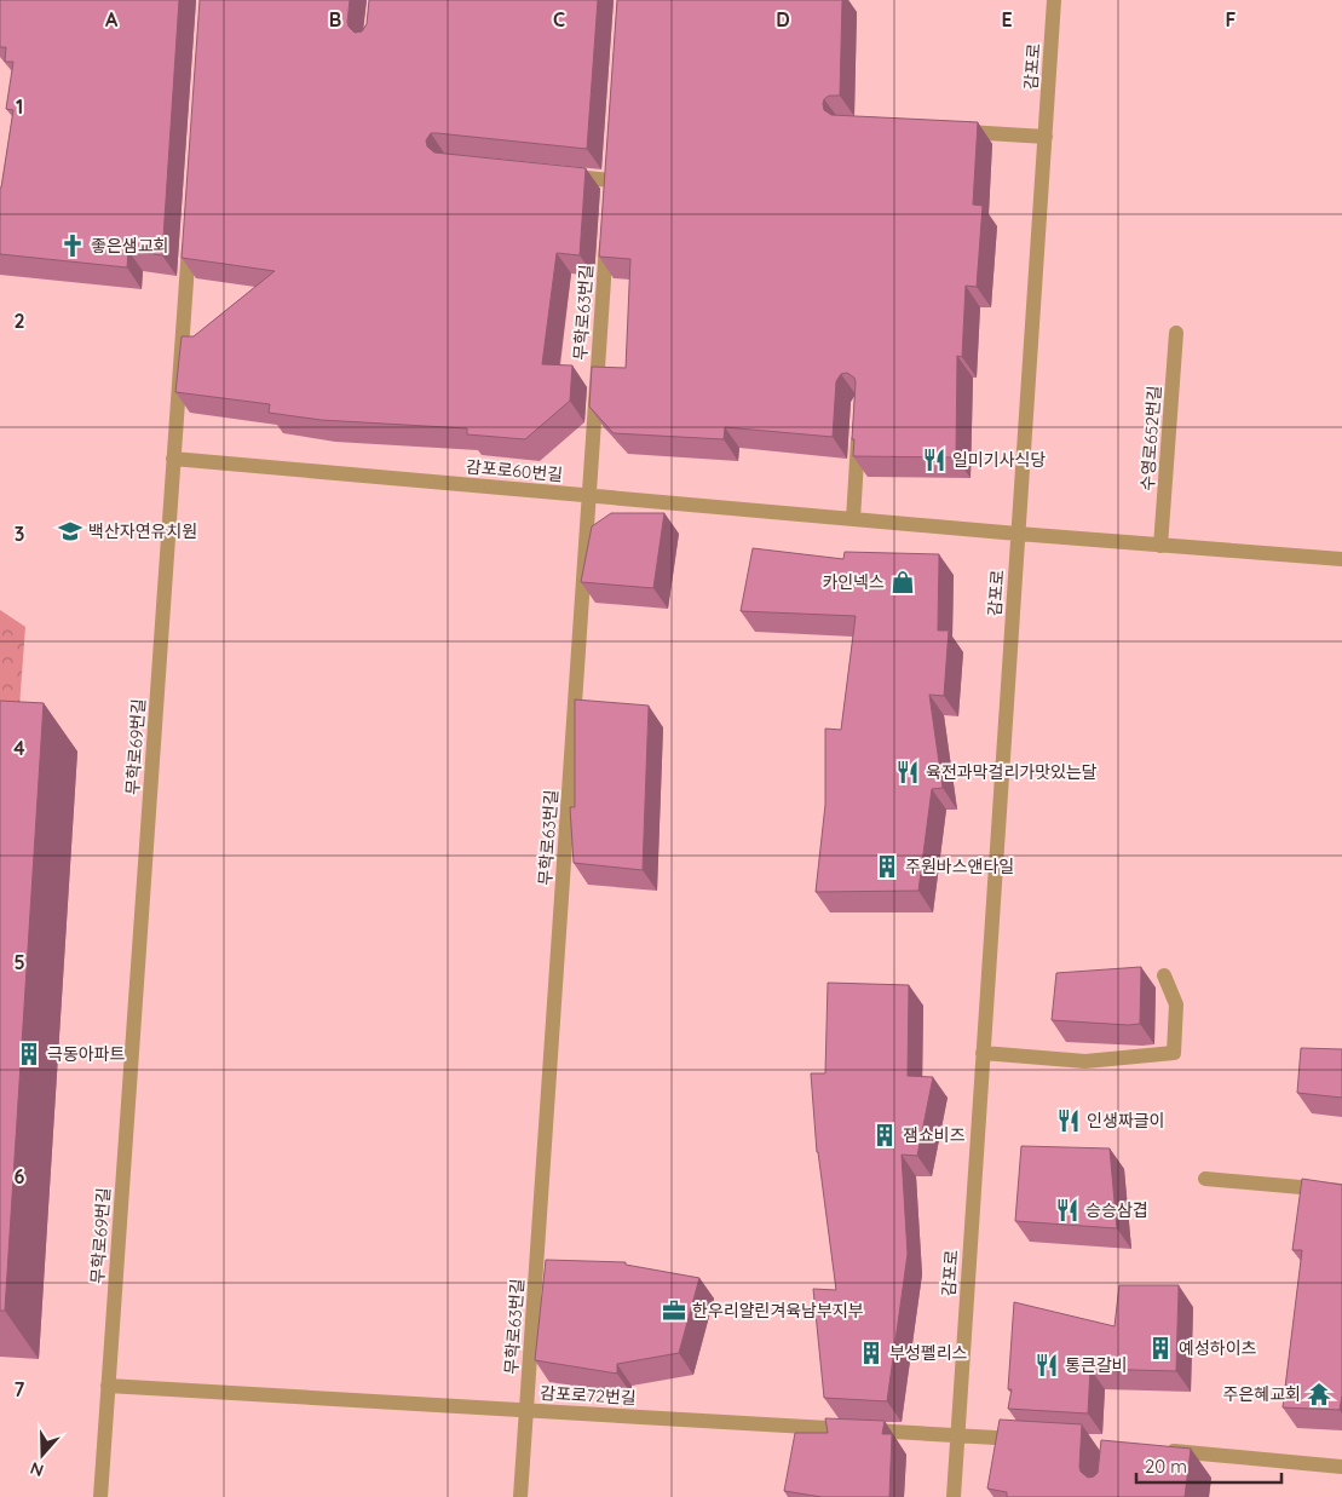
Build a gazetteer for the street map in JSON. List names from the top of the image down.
{
  "streets": {
    "street": [
      "감포로",
      "무학로63번길",
      "수영로652번길",
      "감포로60번길",
      "무학로69번길",
      "감포로72번길"
    ]
  },
  "crossings": [
    ["감포로", "감포로60번길"],
    ["감포로", "감포로72번길"],
    ["무학로63번길", "감포로60번길"],
    ["무학로63번길", "감포로72번길"],
    ["감포로60번길", "무학로69번길"],
    ["무학로69번길", "감포로72번길"]
  ],
  "places": {
    "church": ["좋은샘교회"],
    "restaurant": [
      "일미기사식당",
      "육전과막걸리가맛있는달",
      "인생짜글이",
      "승승삼겹",
      "통큰갈비"
    ],
    "school or university": ["백산자연유치원"],
    "shop": ["카인넥스"],
    "building": [
      "주원바스앤타일",
      "극동아파트",
      "잼쇼비즈",
      "예성하이츠",
      "부성펠리스"
    ],
    "office": ["한우리얄린겨육남부지부"],
    "temple": ["주은혜교회"]
  },
  "scale_bar": "20 m",
  "north": "bottom",
  "grid": {
    "columns": [
      "A",
      "B",
      "C",
      "D",
      "E",
      "F"
    ],
    "rows": [
      "1",
      "2",
      "3",
      "4",
      "5",
      "6",
      "7"
    ]
  }
}
